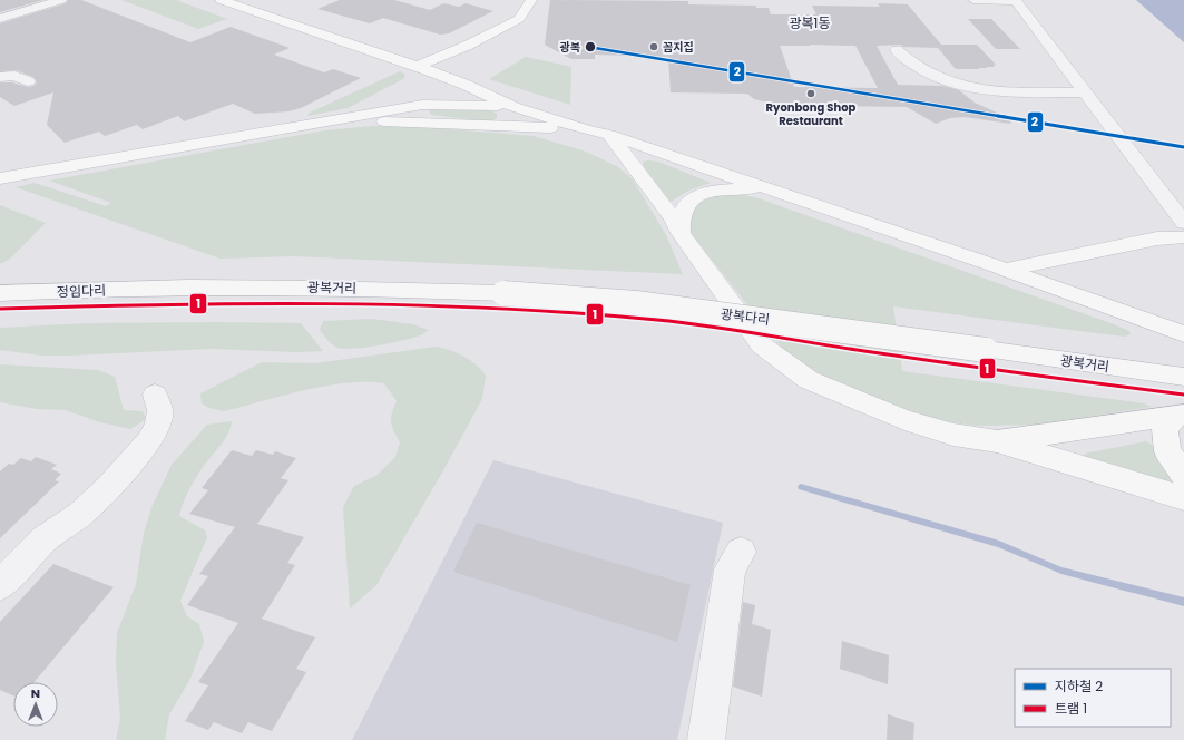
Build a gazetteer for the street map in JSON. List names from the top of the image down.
{
  "streets": {
    "main road": ["광복거리", "정임다리", "광복다리"]
  },
  "crossings": [
    ["광복거리", "정임다리"],
    ["광복거리", "광복다리"]
  ],
  "districts": ["광복1동"],
  "places": ["광복", "꼼지집", "Ryonbong Shop Restaurant"],
  "lines": ["metro line 2", "tram line 1"],
  "legend": ["지하철 2", "트램 1"],
  "north": "top"
}
